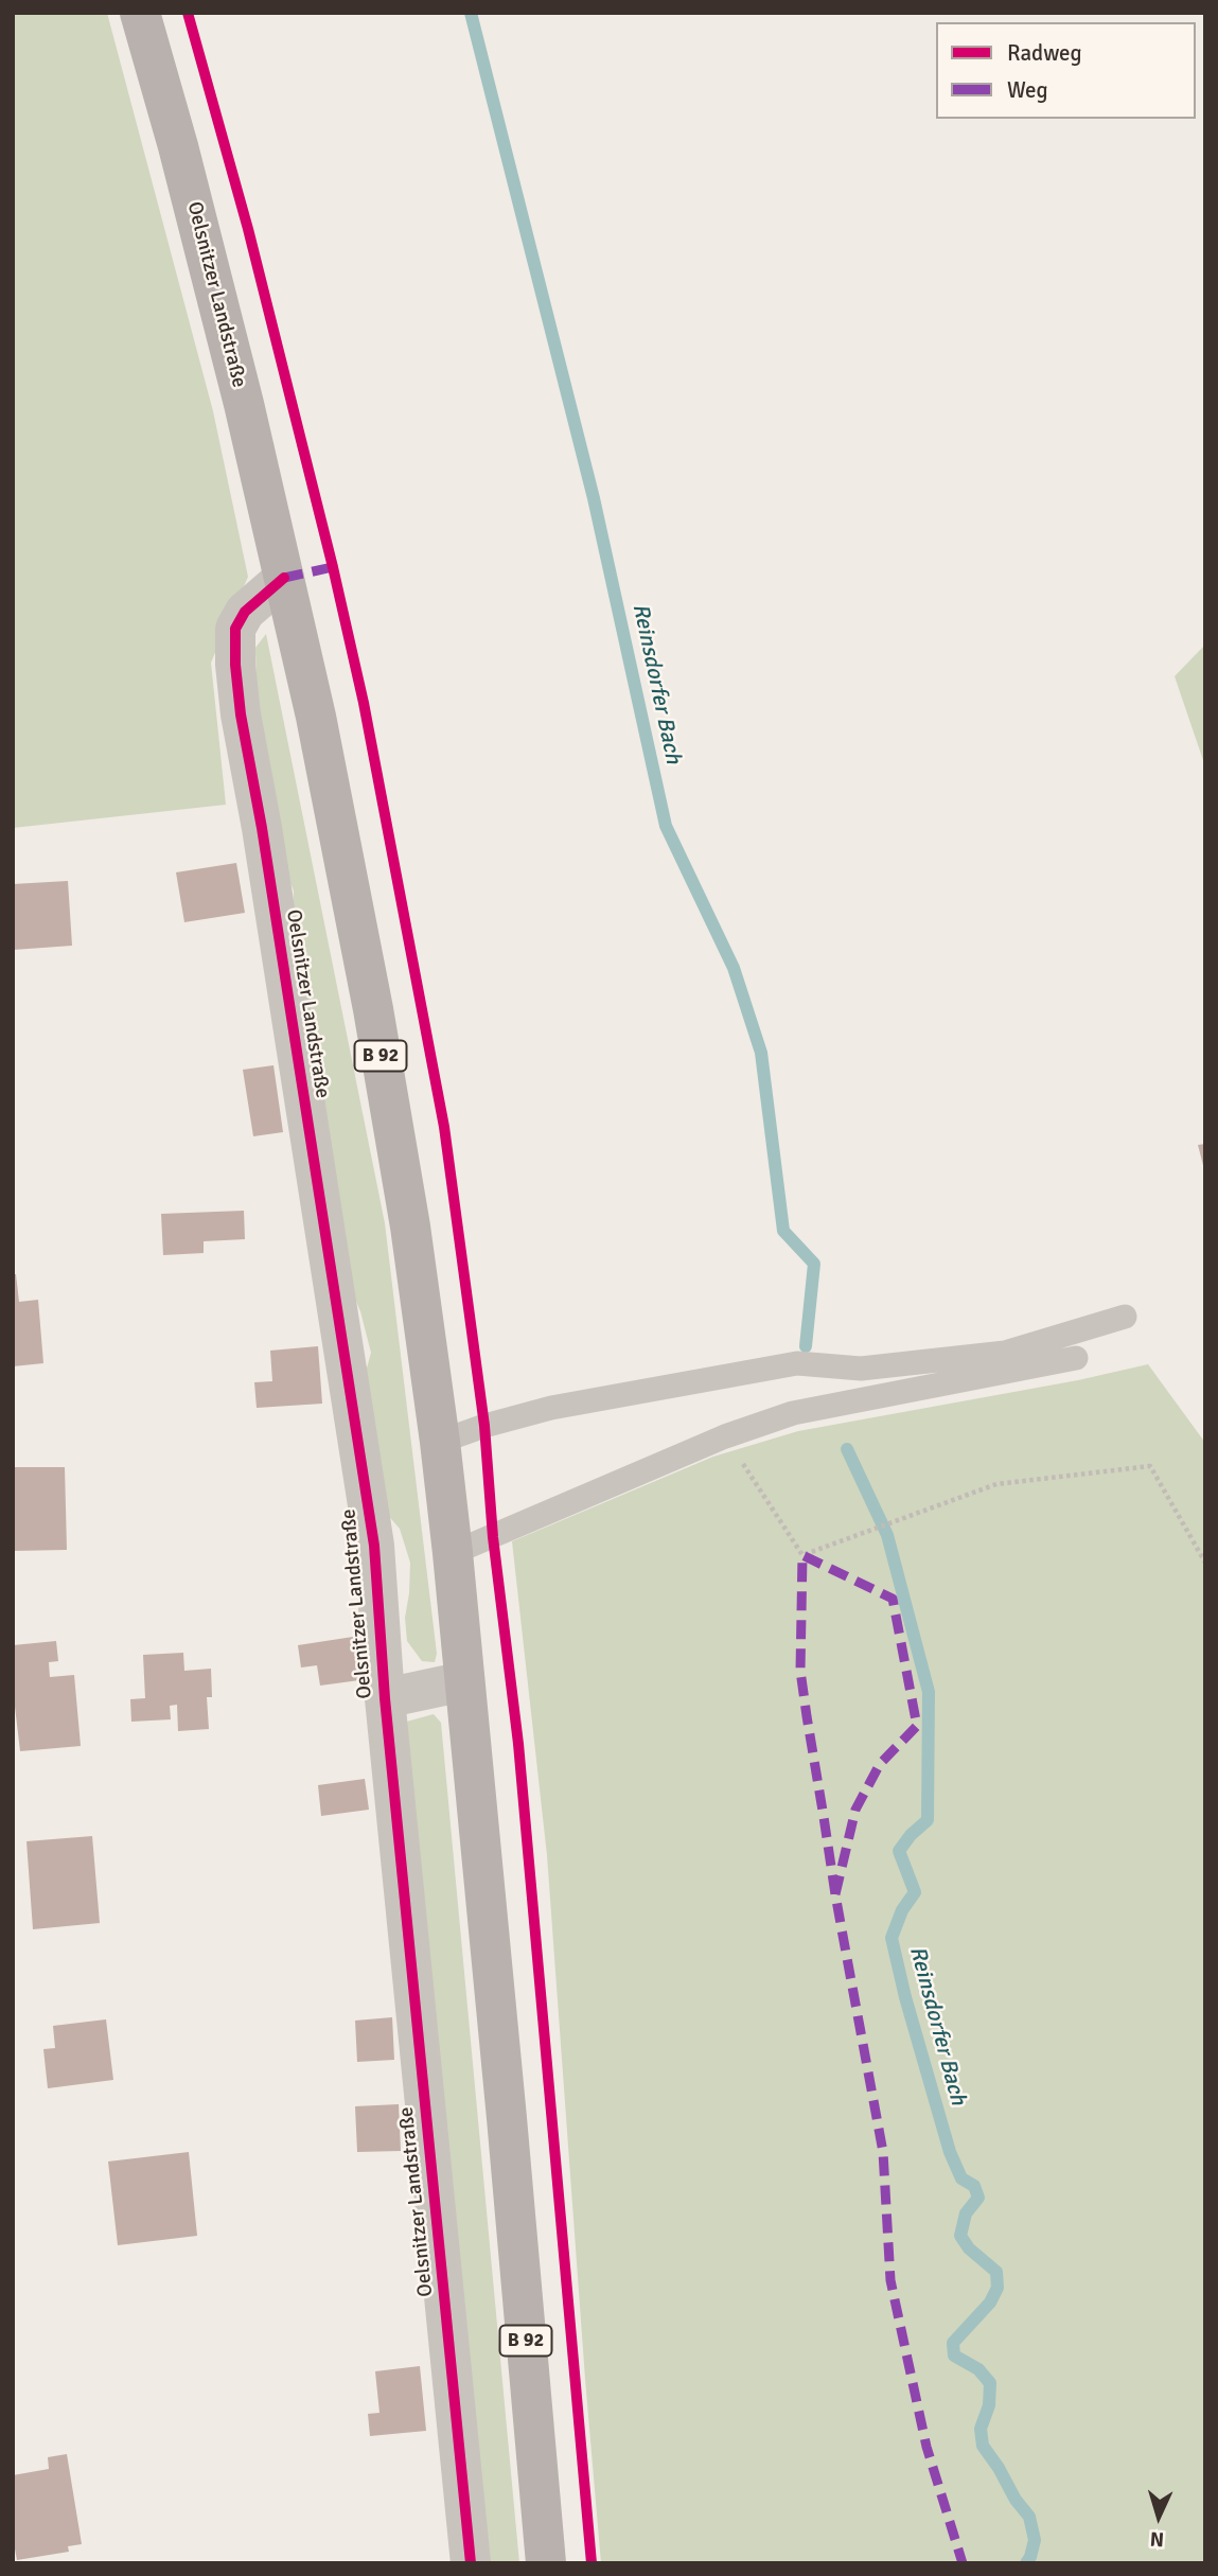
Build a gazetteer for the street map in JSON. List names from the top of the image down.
{
  "streets": {
    "main road": ["Oelsnitzer Landstraße", "B 92"]
  },
  "water": ["Reinsdorfer Bach"],
  "legend": ["Radweg", "Weg"],
  "north": "bottom"
}
